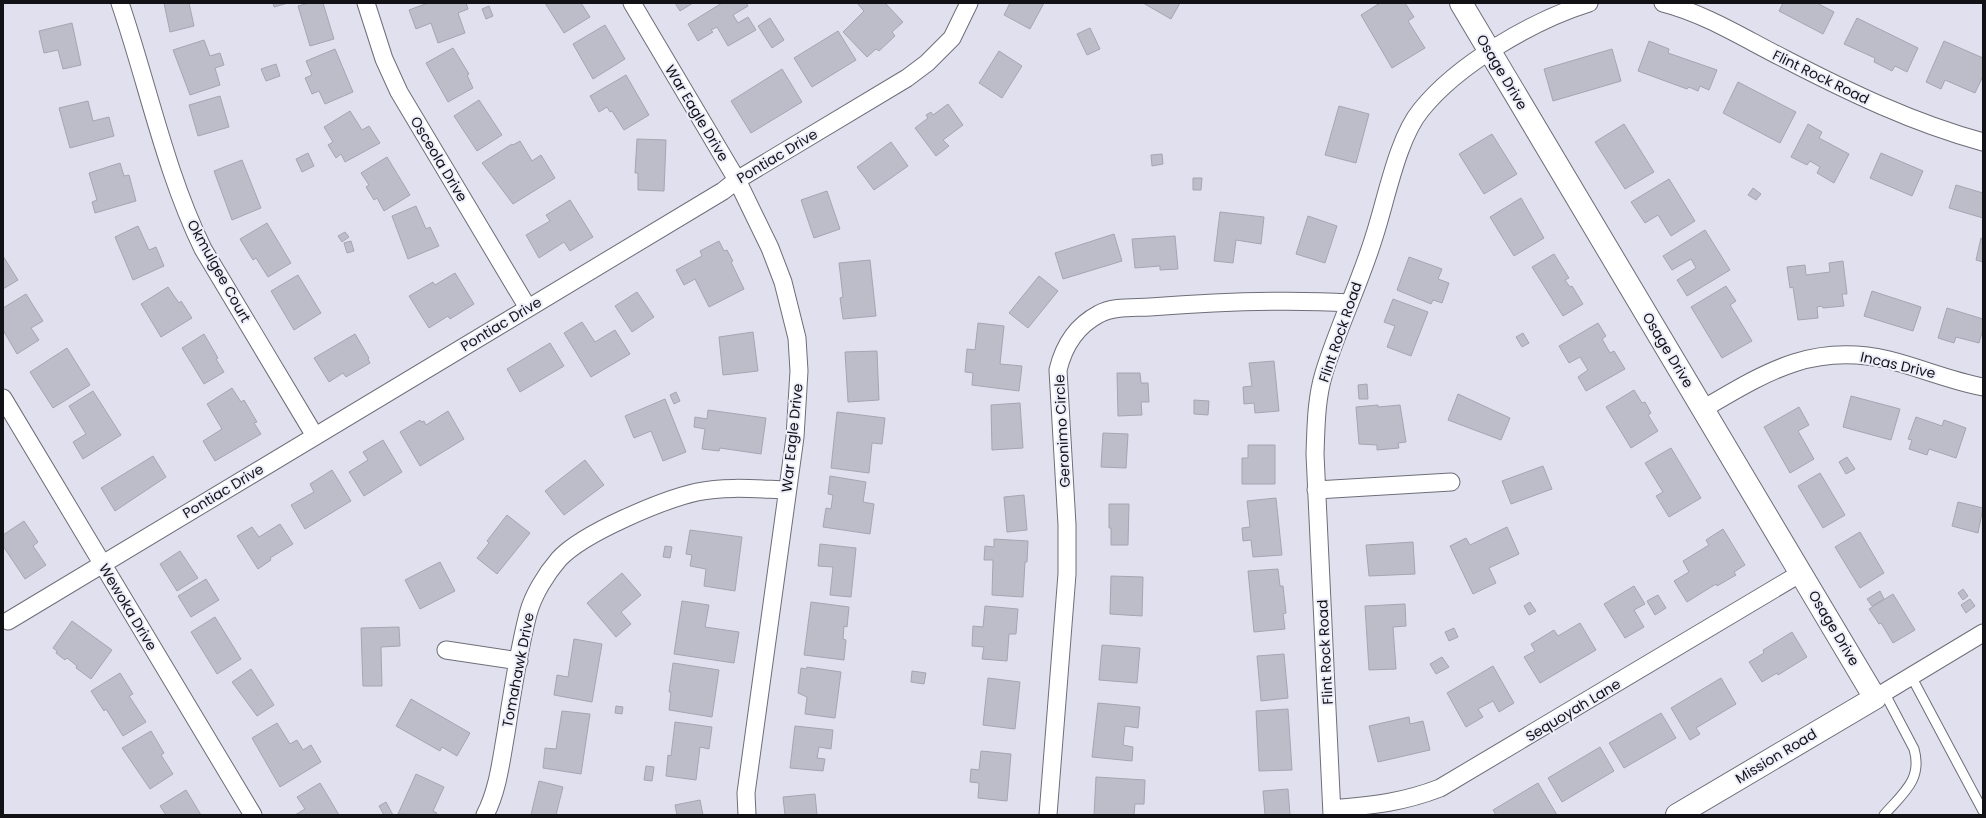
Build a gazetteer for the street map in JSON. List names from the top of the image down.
{
  "streets": {
    "street": [
      "Osage Drive",
      "Flint Rock Road",
      "War Eagle Drive",
      "Pontiac Drive",
      "Osceola Drive",
      "Okmulgee Court",
      "Incas Drive",
      "Geronimo Circle",
      "Wewoka Drive",
      "Tomahawk Drive",
      "Sequoyah Lane",
      "Mission Road"
    ]
  },
  "crossings": [
    ["Osage Drive", "Flint Rock Road"],
    ["Osage Drive", "Incas Drive"],
    ["Osage Drive", "Sequoyah Lane"],
    ["Osage Drive", "Mission Road"],
    ["Flint Rock Road", "Geronimo Circle"],
    ["Flint Rock Road", "Sequoyah Lane"],
    ["War Eagle Drive", "Pontiac Drive"],
    ["War Eagle Drive", "Tomahawk Drive"],
    ["Pontiac Drive", "Osceola Drive"],
    ["Pontiac Drive", "Okmulgee Court"],
    ["Pontiac Drive", "Wewoka Drive"]
  ]
}
